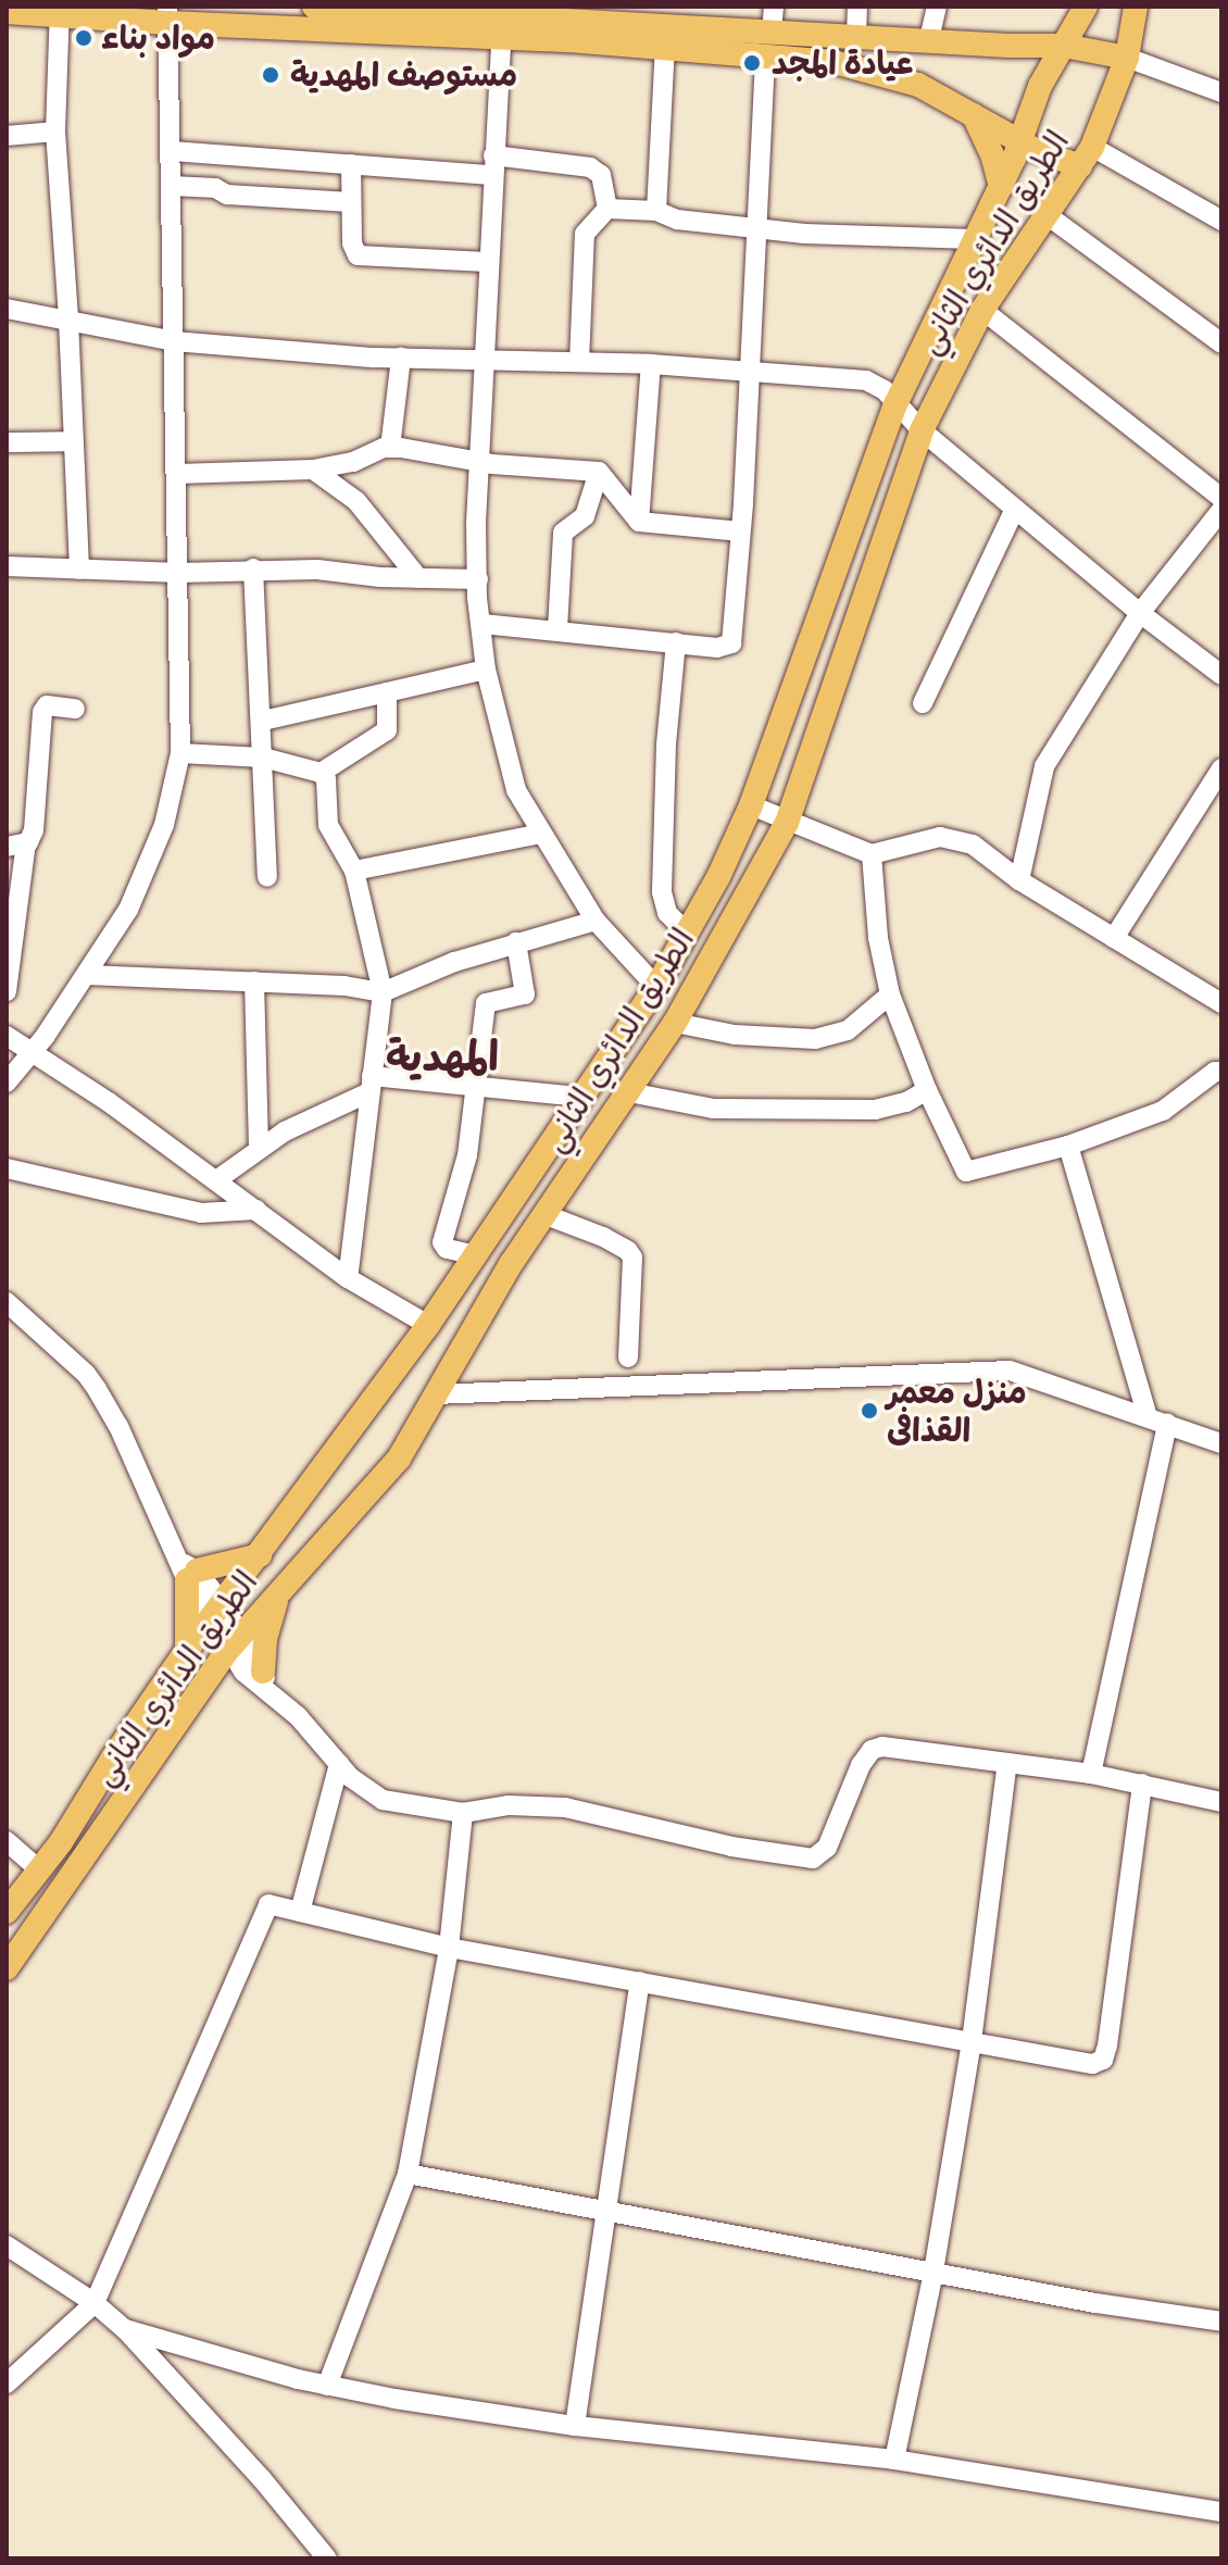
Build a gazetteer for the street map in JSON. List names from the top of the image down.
{
  "streets": {
    "main road": ["الطريق الدائري الثاني"]
  },
  "districts": ["المهدية"],
  "places": [
    "مواد بناء",
    "عيادة المجد",
    "مستوصف المهدية",
    "منزل معمر القذافى"
  ]
}
